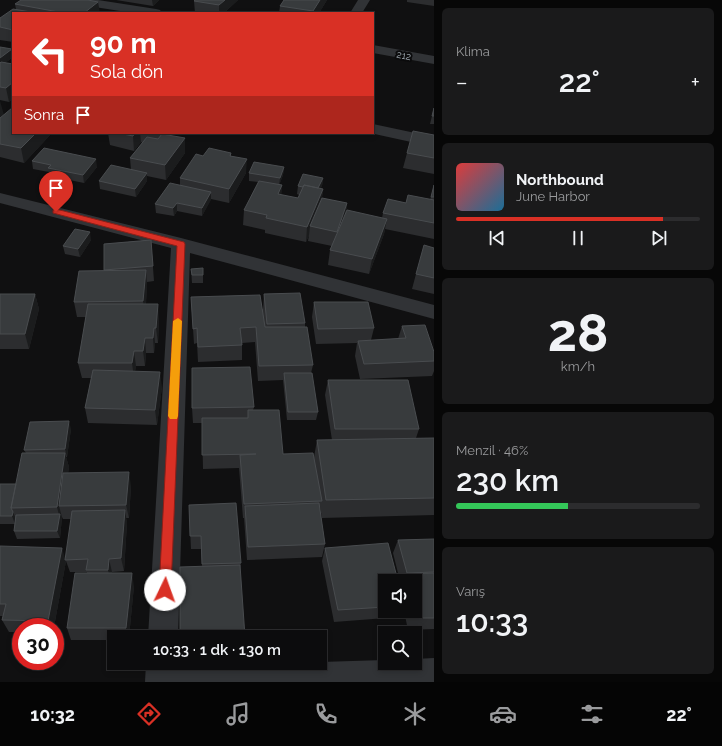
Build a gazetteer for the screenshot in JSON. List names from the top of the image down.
{
  "streets": {
    "street": ["212"]
  },
  "page": {
    "tile": [
      "Klima",
      ["28", "km/h"],
      ["Menzil · 46%", "230 km"],
      ["Varış", "10:33"]
    ],
    "turn": ["90 m", "Sola dön"],
    "heat": ["−", "22°", "+"],
    "then": "Sonra",
    "song": ["Northbound", "June Harbor"],
    "limit": "30",
    "trip": "10:33 · 1 dk · 130 m",
    "tabs": ["10:32", "22°"]
  }
}
